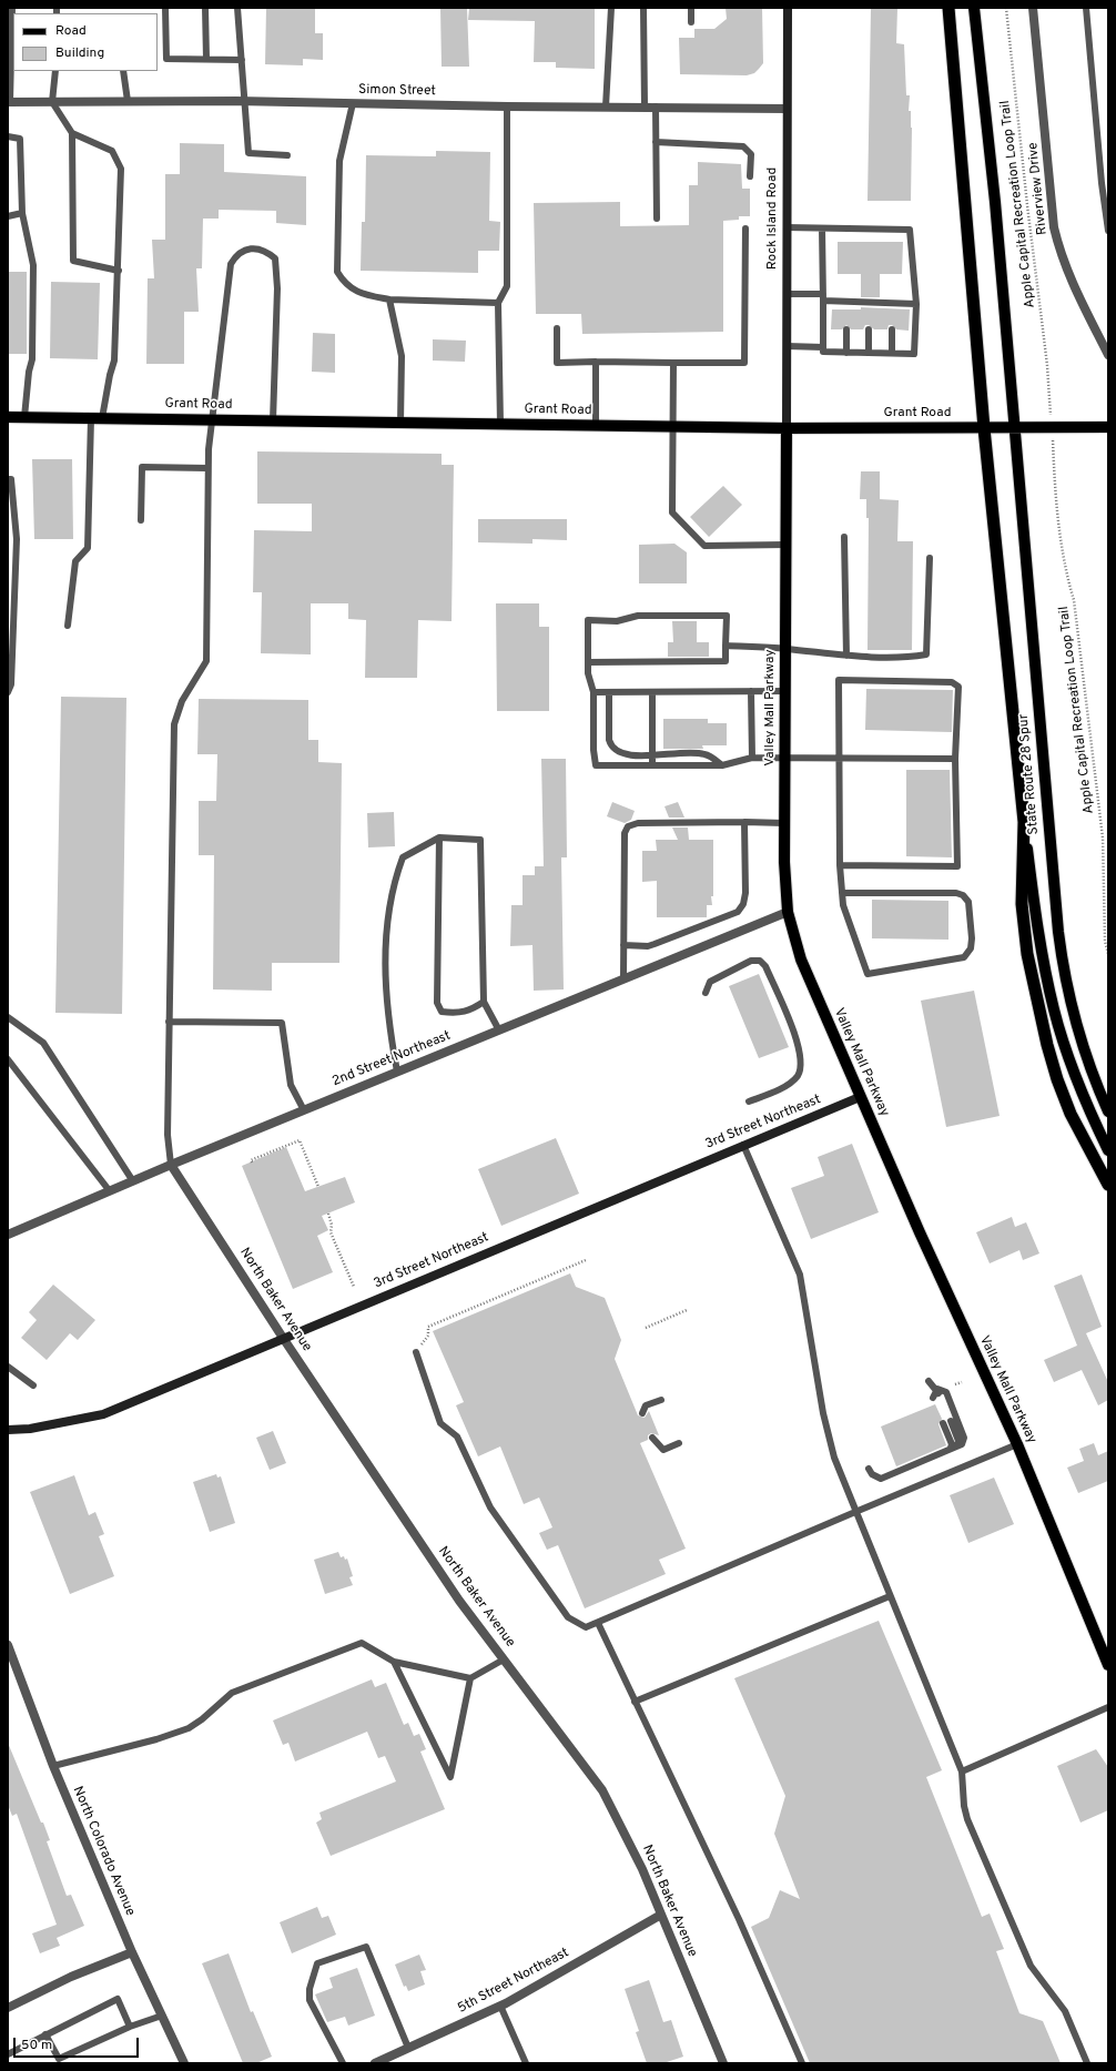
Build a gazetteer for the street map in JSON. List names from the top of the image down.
{
  "streets": {
    "main road": [
      "Rock Island Road",
      "Grant Road",
      "Valley Mall Parkway",
      "State Route 28 Spur",
      "3rd Street Northeast"
    ],
    "street": [
      "Simon Street",
      "Riverview Drive",
      "2nd Street Northeast",
      "North Baker Avenue",
      "North Colorado Avenue",
      "5th Street Northeast"
    ],
    "path": ["Apple Capital Recreation Loop Trail"]
  },
  "crossings": [
    ["Simon Street", "Rock Island Road"],
    ["Rock Island Road", "Grant Road"],
    ["Rock Island Road", "Valley Mall Parkway"],
    ["Grant Road", "Valley Mall Parkway"],
    ["Grant Road", "State Route 28 Spur"],
    ["Valley Mall Parkway", "2nd Street Northeast"],
    ["Valley Mall Parkway", "3rd Street Northeast"],
    ["2nd Street Northeast", "North Baker Avenue"],
    ["3rd Street Northeast", "North Baker Avenue"],
    ["North Baker Avenue", "5th Street Northeast"]
  ],
  "legend": ["Road", "Building"],
  "scale_bar": "50 m"
}
